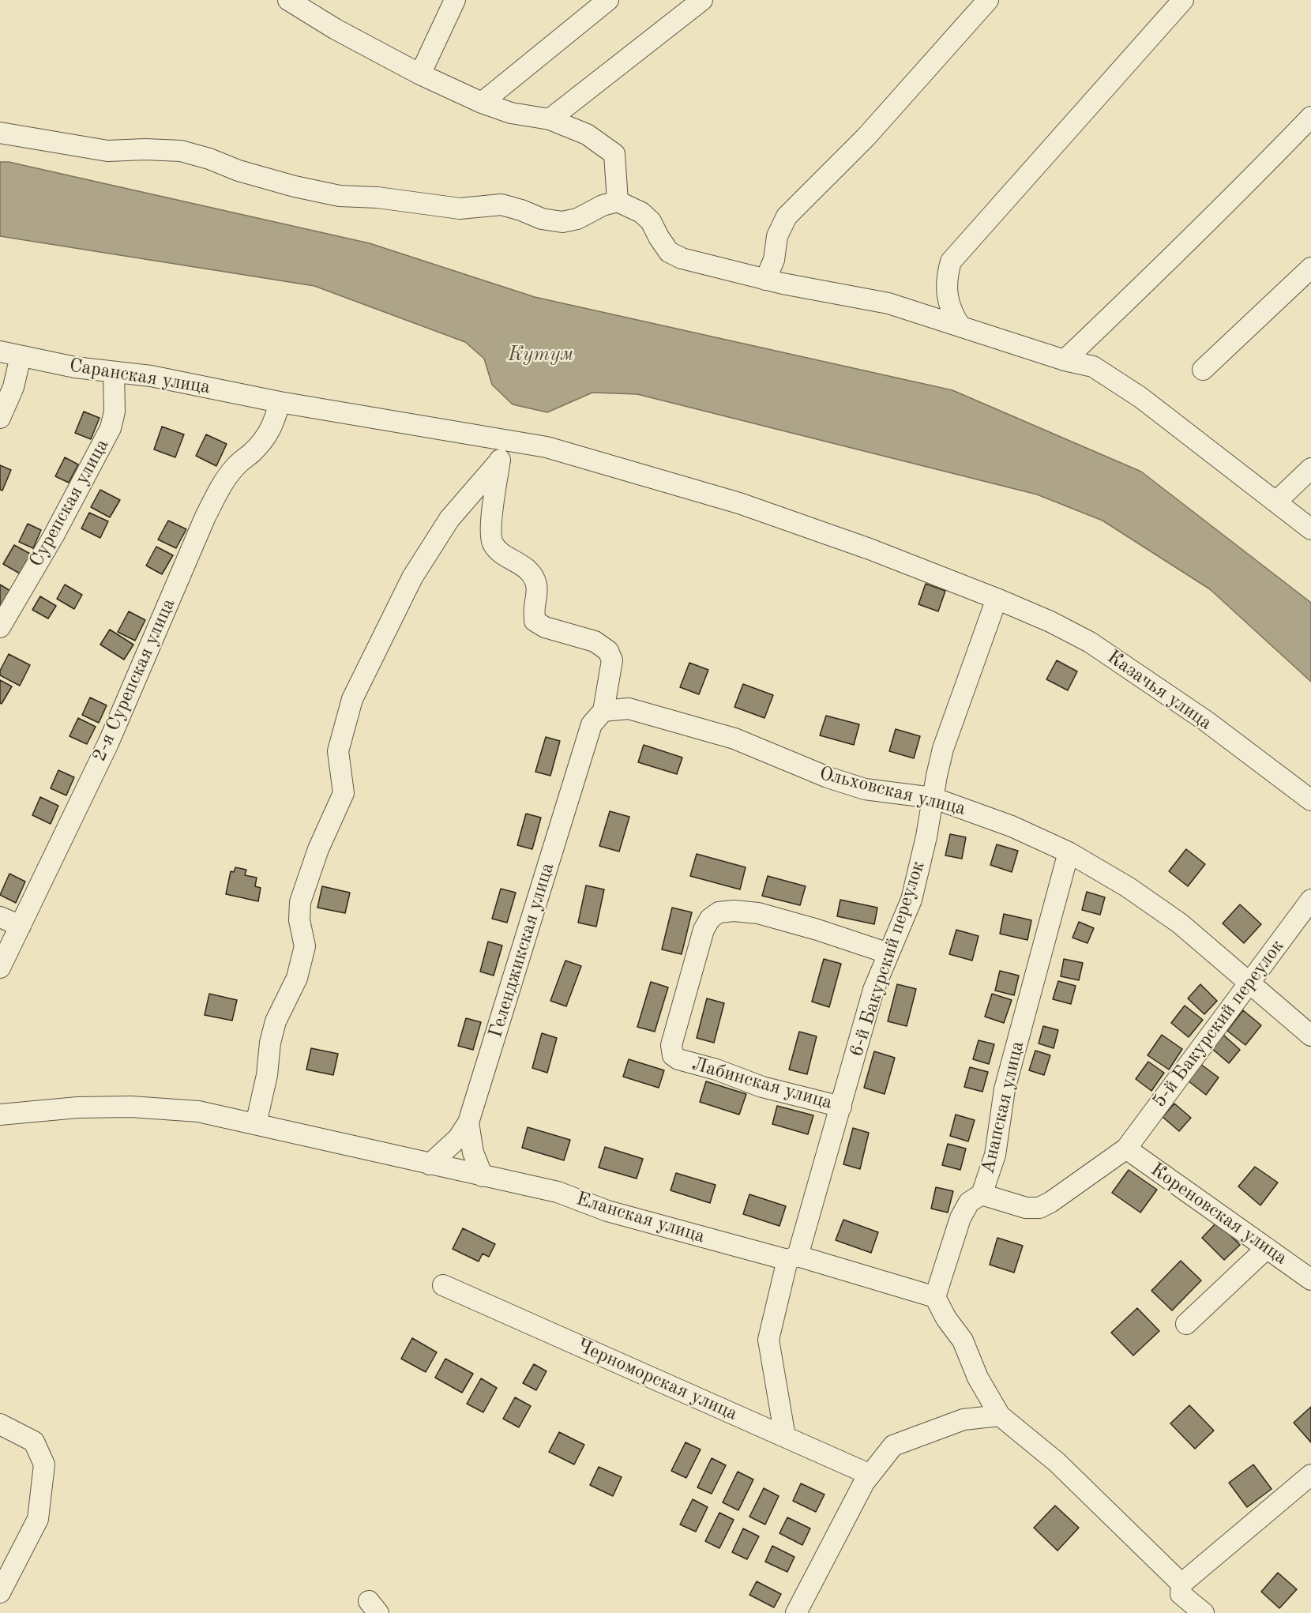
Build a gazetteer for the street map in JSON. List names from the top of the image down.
{
  "streets": {
    "street": [
      "Саранская улица",
      "Сурепская улица",
      "2-я Сурепская улица",
      "Казачья улица",
      "Ольховская улица",
      "Геленджикская улица",
      "6-й Бакурский переулок",
      "5-й Бакурский переулок",
      "Лабинская улица",
      "Анапская улица",
      "Кореновская улица",
      "Еланская улица",
      "Черноморская улица"
    ]
  },
  "crossings": [
    ["Саранская улица", "Сурепская улица"],
    ["Саранская улица", "2-я Сурепская улица"],
    ["Саранская улица", "Казачья улица"],
    ["Казачья улица", "6-й Бакурский переулок"],
    ["Ольховская улица", "Геленджикская улица"],
    ["Ольховская улица", "6-й Бакурский переулок"],
    ["Ольховская улица", "5-й Бакурский переулок"],
    ["Ольховская улица", "Анапская улица"],
    ["Геленджикская улица", "Еланская улица"],
    ["6-й Бакурский переулок", "Лабинская улица"],
    ["6-й Бакурский переулок", "Еланская улица"],
    ["6-й Бакурский переулок", "Черноморская улица"],
    ["5-й Бакурский переулок", "Анапская улица"],
    ["5-й Бакурский переулок", "Кореновская улица"]
  ],
  "water": ["Кутум"]
}
